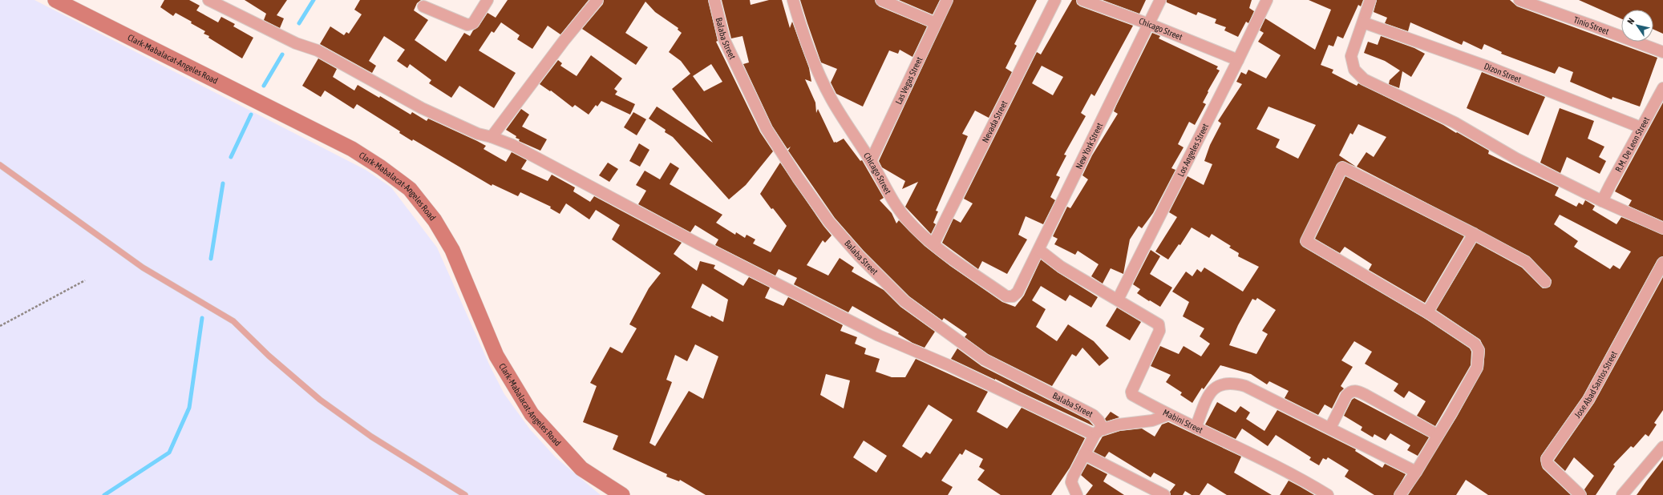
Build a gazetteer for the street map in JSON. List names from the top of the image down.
{
  "streets": {
    "main road": ["Clark-Mabalacat-Angeles Road"],
    "street": [
      "Tinio Street",
      "Chicago Street",
      "Balaba Street",
      "Dizon Street",
      "Las Vegas Street",
      "Nevada Street",
      "R.M. De Leon Street",
      "New York Street",
      "Los Angeles Street",
      "Jose Abad Santos Street",
      "Mabini Street"
    ]
  },
  "crossings": [
    ["Chicago Street", "Las Vegas Street"],
    ["Chicago Street", "Nevada Street"],
    ["Chicago Street", "New York Street"],
    ["Chicago Street", "Los Angeles Street"],
    ["Dizon Street", "R.M. De Leon Street"],
    ["Los Angeles Street", "Mabini Street"]
  ],
  "north": "top left"
}
